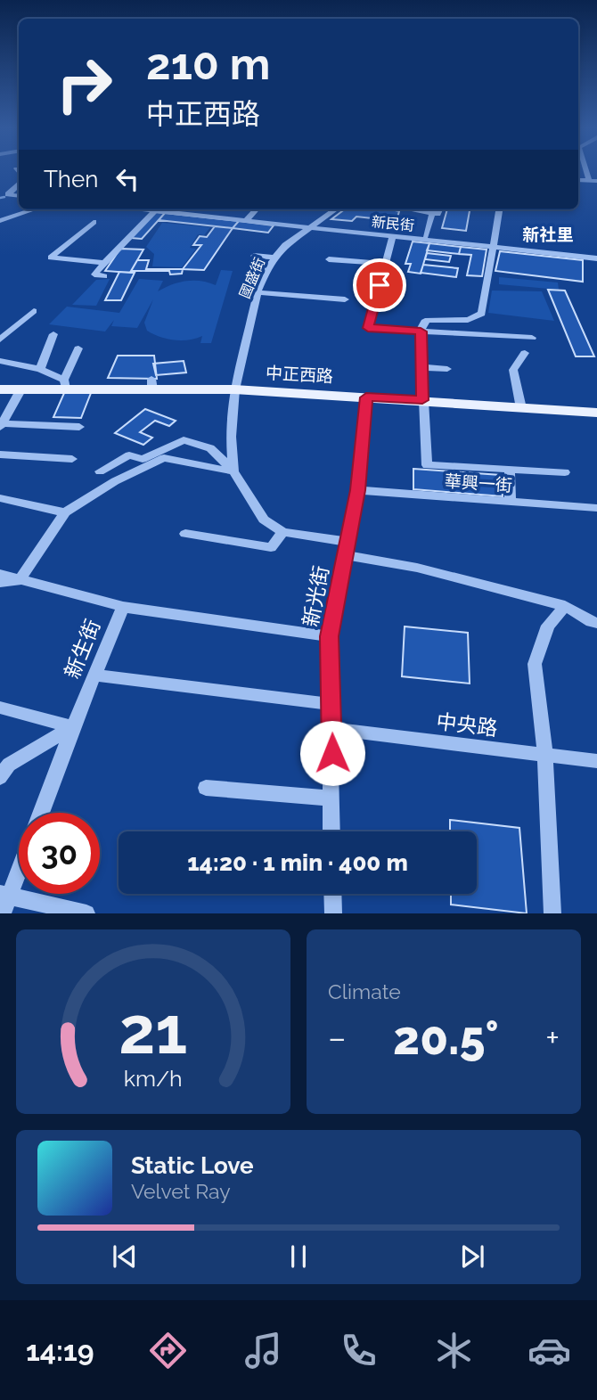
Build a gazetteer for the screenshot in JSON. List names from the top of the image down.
{
  "streets": {
    "main road": ["中正西路"],
    "street": [
      "新民街",
      "國盛街",
      "華興一街",
      "新光街",
      "新生街",
      "中央路"
    ]
  },
  "crossings": [
    ["新民街", "國盛街"],
    ["國盛街", "中正西路"],
    ["中正西路", "新光街"],
    ["華興一街", "新光街"],
    ["新光街", "中央路"]
  ],
  "districts": ["新社里"],
  "page": {
    "turn": ["210 m", "中正西路"],
    "then": "Then",
    "limit": "30",
    "trip": "14:20 · 1 min · 400 m",
    "tile": "Climate",
    "heat": ["−", "20.5°", "+"],
    "song": ["Static Love", "Velvet Ray"],
    "tabs": "14:19",
    "gauge": ["21", "km/h"]
  }
}
